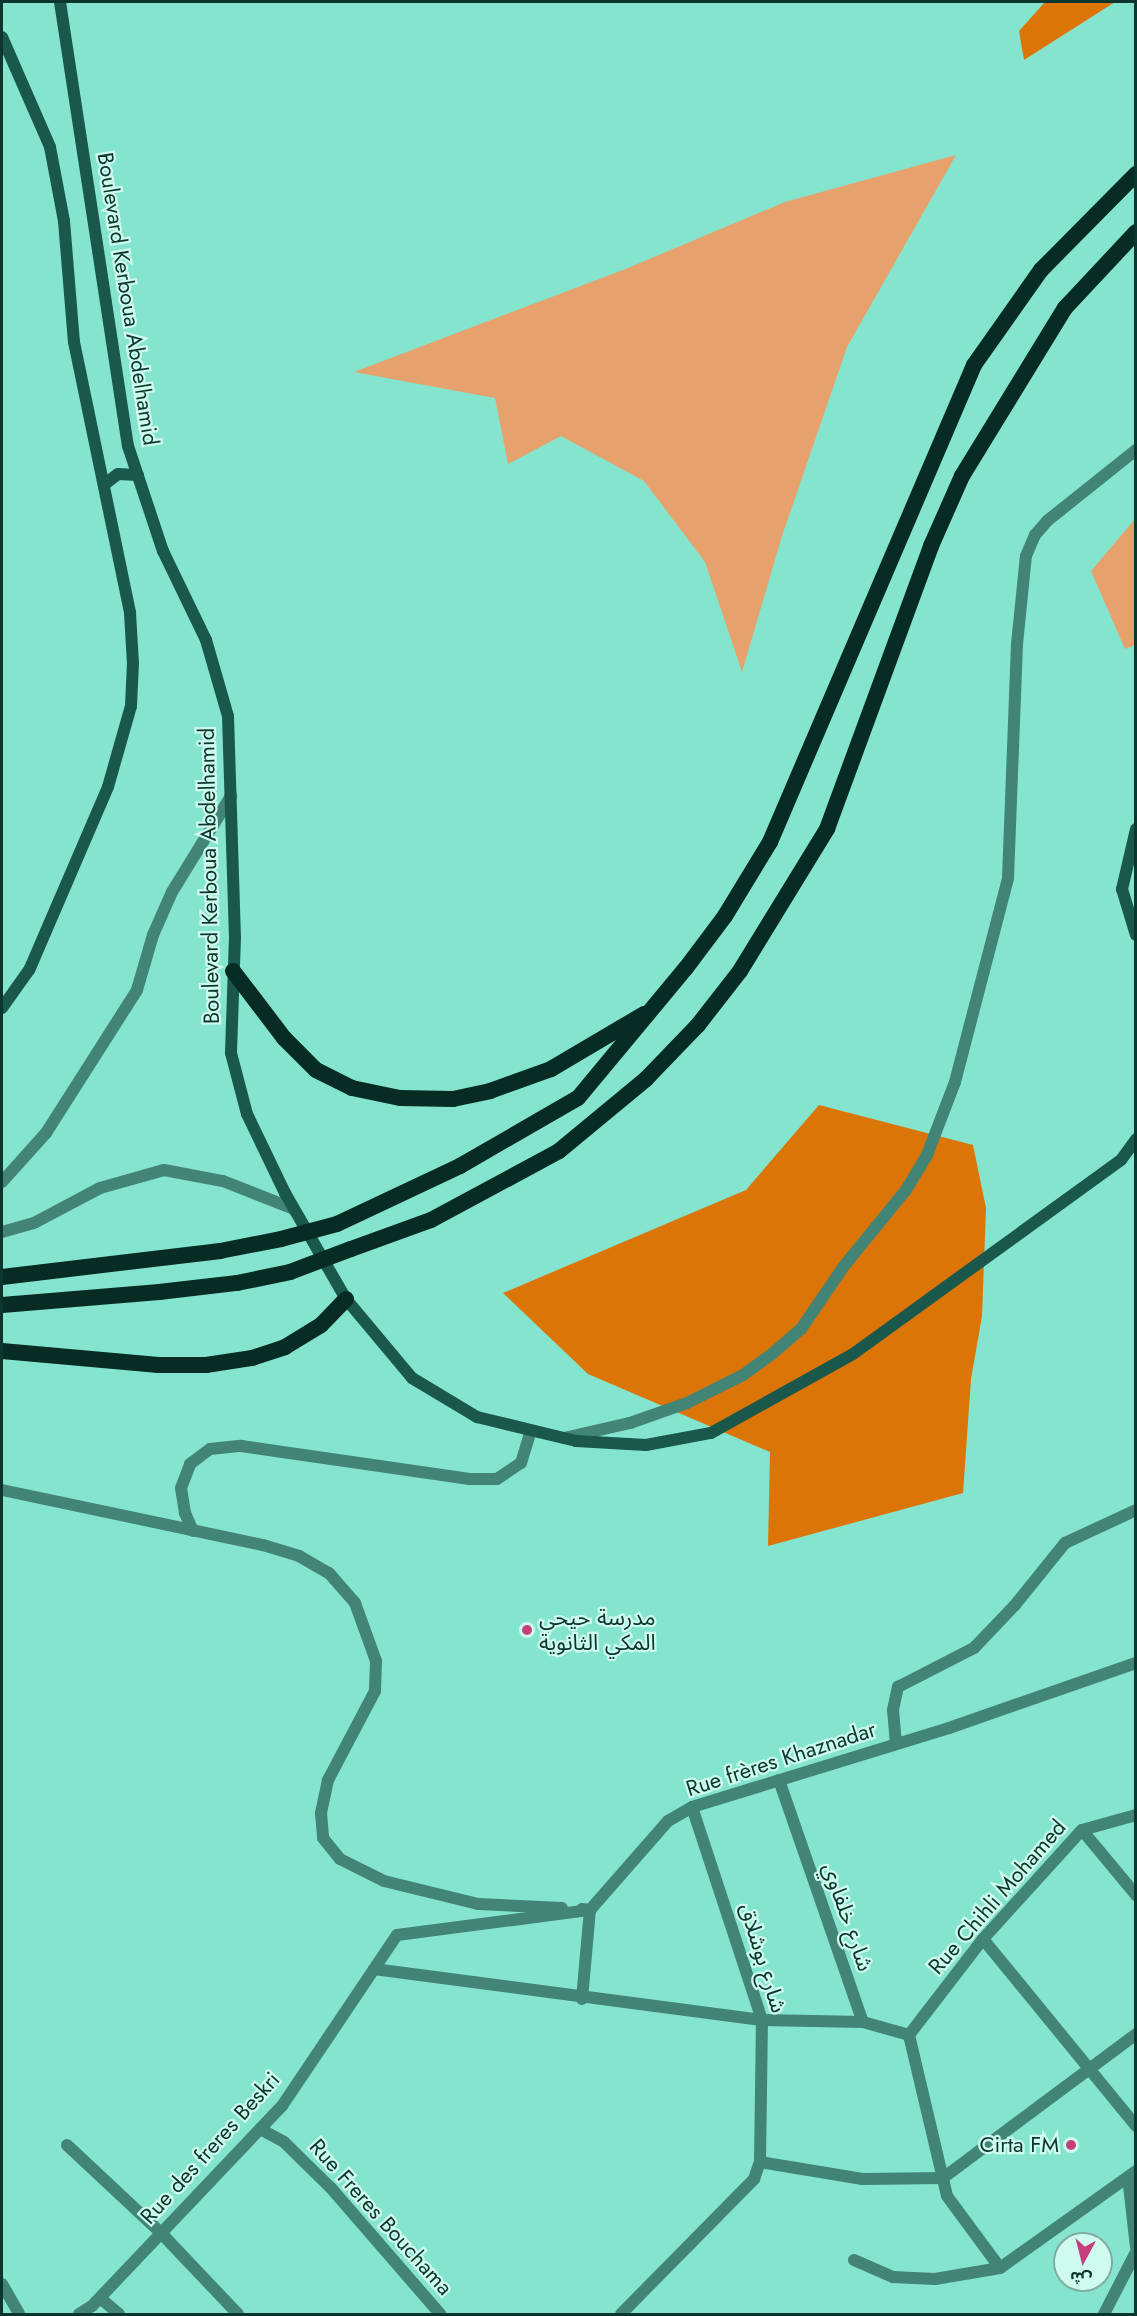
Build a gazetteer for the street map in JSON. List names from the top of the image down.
{
  "streets": {
    "main road": ["Boulevard Kerboua Abdelhamid"],
    "street": [
      "Rue frères Khaznadar",
      "Rue Chihli Mohamed",
      "شارع خلفاوي",
      "شارع بوشلاق",
      "Rue des freres Beskri",
      "Rue Freres Bouchama"
    ]
  },
  "crossings": [
    ["Rue frères Khaznadar", "شارع خلفاوي"],
    ["Rue frères Khaznadar", "شارع بوشلاق"],
    ["Rue frères Khaznadar", "Rue des freres Beskri"],
    ["Rue des freres Beskri", "Rue Freres Bouchama"]
  ],
  "places": ["مدرسة حيحي المكي الثانوية", "Cirta FM"],
  "north": "bottom"
}
